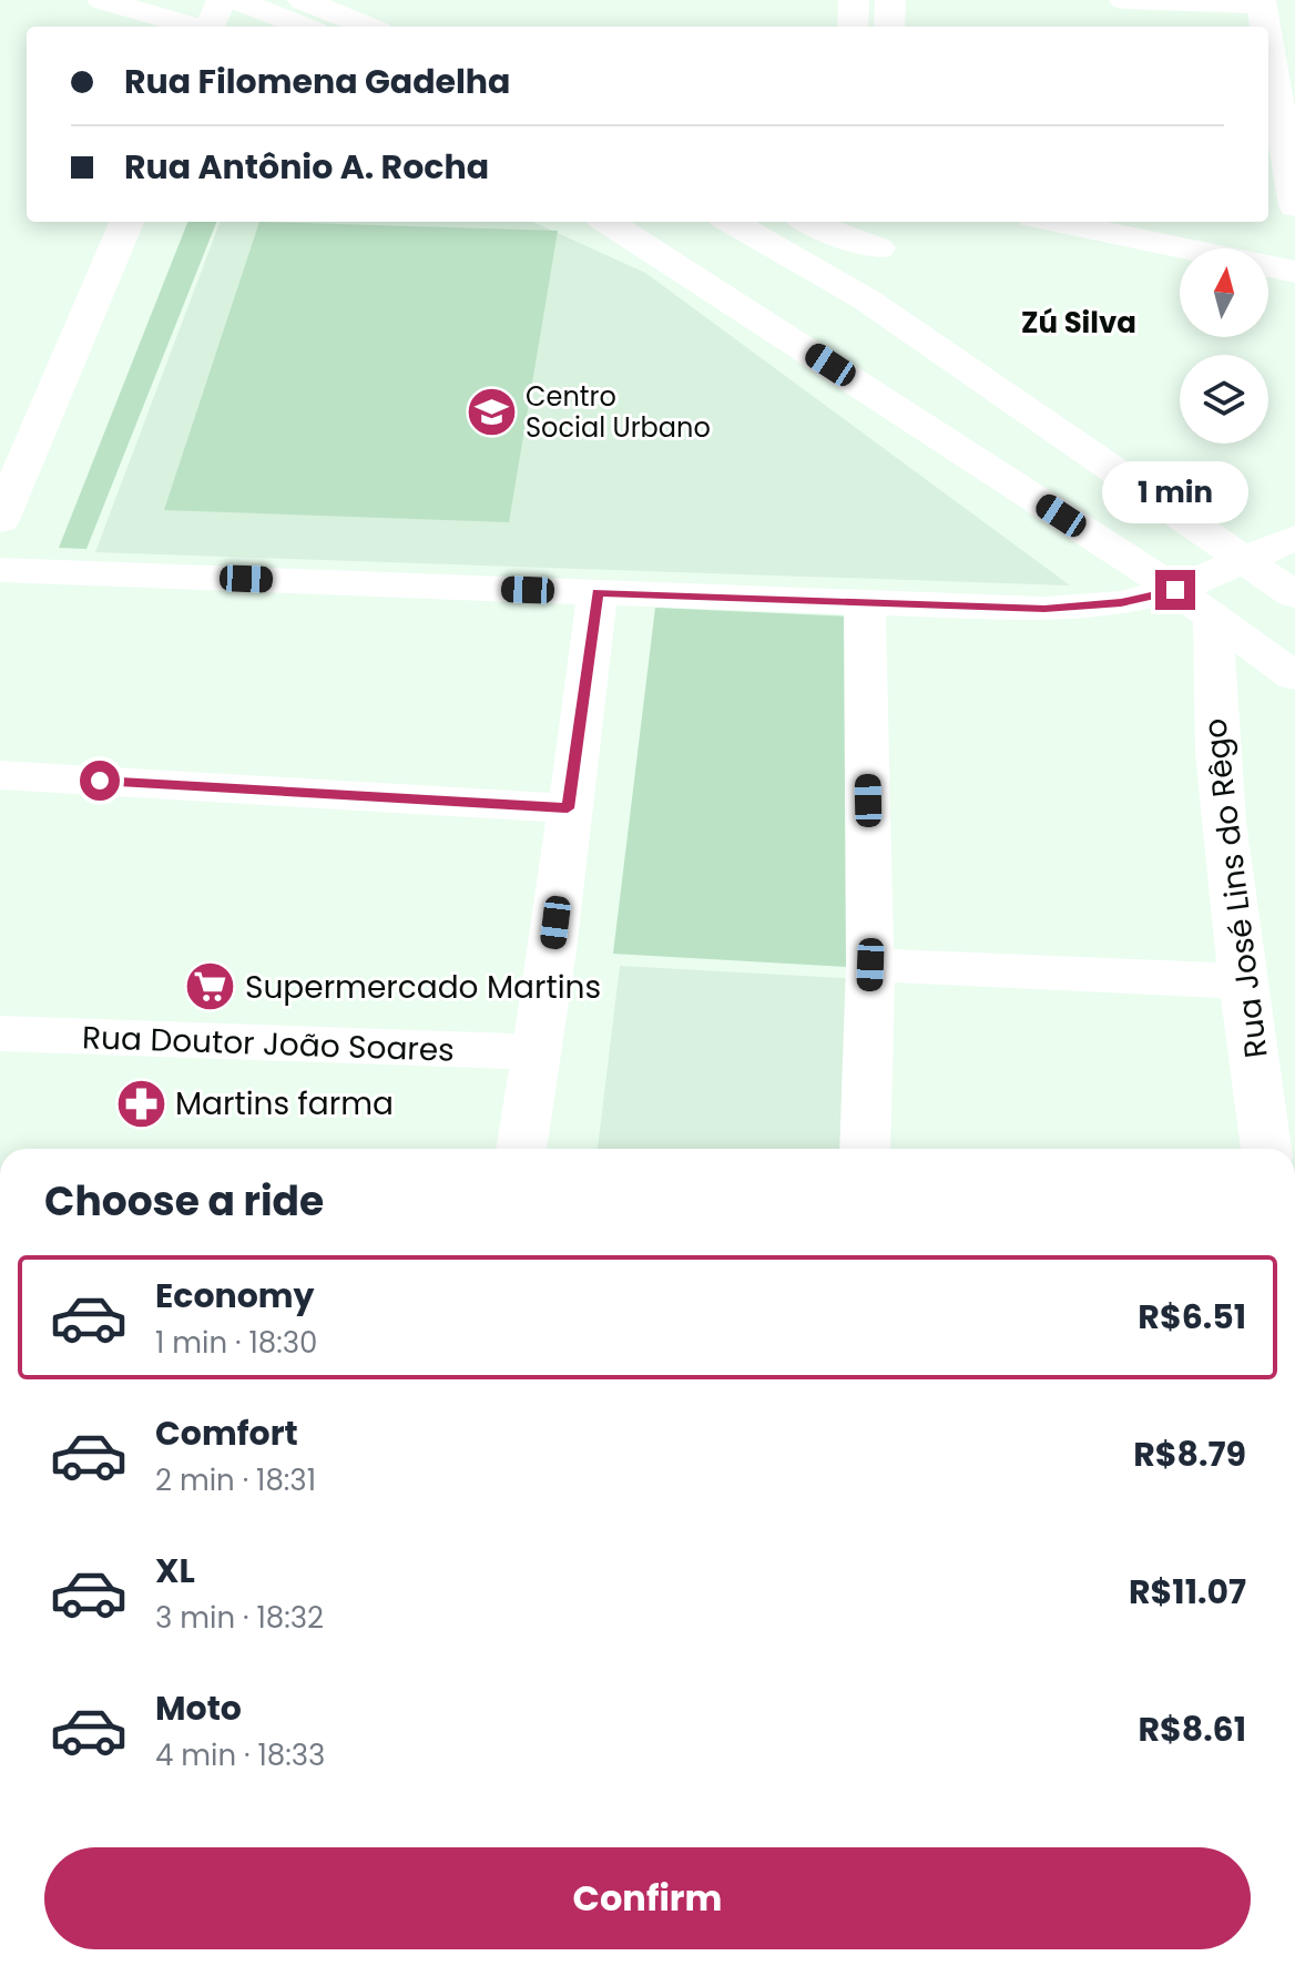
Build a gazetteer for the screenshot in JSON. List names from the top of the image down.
{
  "streets": {
    "street": ["Rua José Lins do Rêgo", "Rua Doutor João Soares"]
  },
  "districts": ["Zú Silva"],
  "places": {
    "school or university": ["Centro Social Urbano"],
    "supermarket": ["Supermercado Martins"],
    "pharmacy": ["Martins farma"]
  },
  "north": "top",
  "page": {
    "banner": ["Rua Filomena Gadelha", "Rua Antônio A. Rocha"],
    "bubble": "1 min",
    "heading": "Choose a ride",
    "list": [
      {
        "name": "Economy",
        "note": "1 min · 18:30",
        "value": "R$6.51"
      },
      {
        "name": "Comfort",
        "note": "2 min · 18:31",
        "value": "R$8.79"
      },
      {
        "name": "XL",
        "note": "3 min · 18:32",
        "value": "R$11.07"
      },
      {
        "name": "Moto",
        "note": "4 min · 18:33",
        "value": "R$8.61"
      }
    ],
    "buttons": "Confirm"
  }
}
